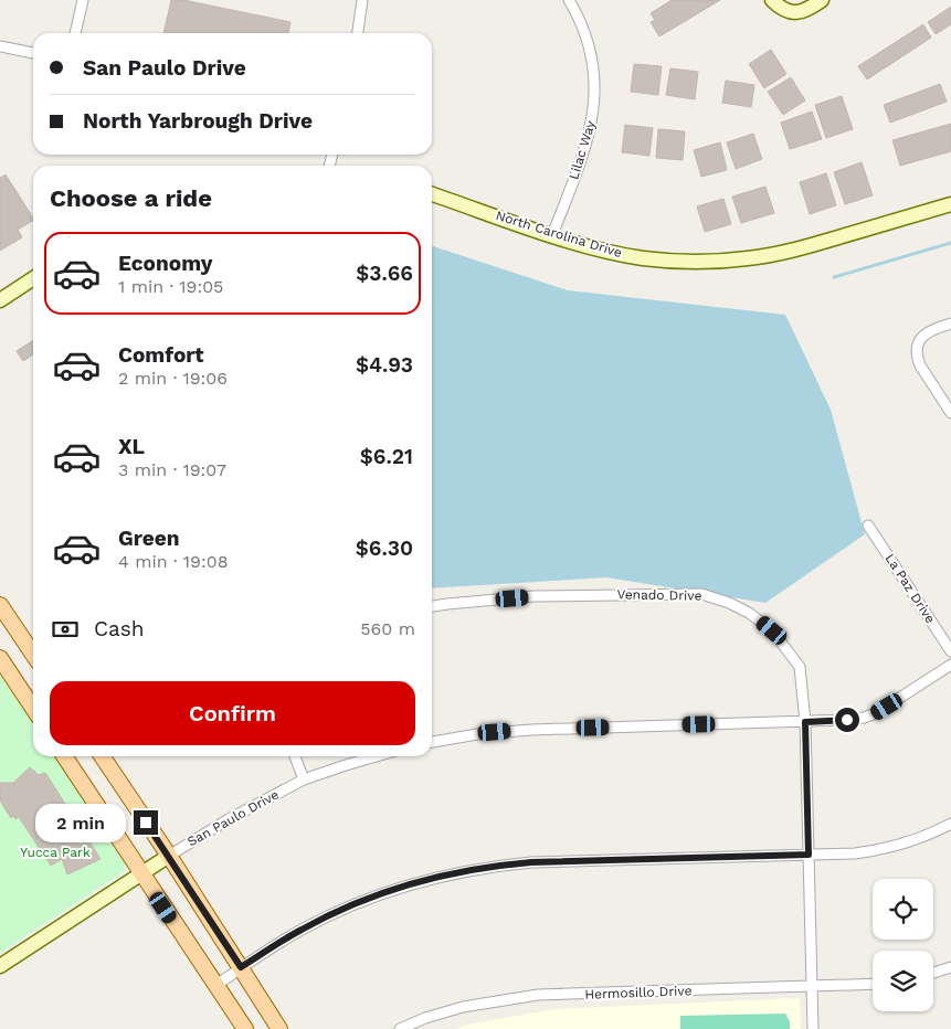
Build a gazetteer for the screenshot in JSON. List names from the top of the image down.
{
  "streets": {
    "main road": ["North Carolina Drive", "San Paulo Drive"],
    "street": [
      "Lilac Way",
      "La Paz Drive",
      "Venado Drive",
      "Hermosillo Drive"
    ]
  },
  "crossings": [
    ["Lilac Way", "North Carolina Drive"],
    ["Venado Drive", "Hermosillo Drive"]
  ],
  "parks": ["Yucca Park"],
  "page": {
    "banner": ["San Paulo Drive", "North Yarbrough Drive"],
    "heading": "Choose a ride",
    "list": [
      {
        "name": "Economy",
        "note": "1 min · 19:05",
        "value": "$3.66"
      },
      {
        "name": "Comfort",
        "note": "2 min · 19:06",
        "value": "$4.93"
      },
      {
        "name": "XL",
        "note": "3 min · 19:07",
        "value": "$6.21"
      },
      {
        "name": "Green",
        "note": "4 min · 19:08",
        "value": "$6.30"
      }
    ],
    "pay": ["Cash", "560 m"],
    "buttons": "Confirm",
    "bubble": "2 min"
  }
}
